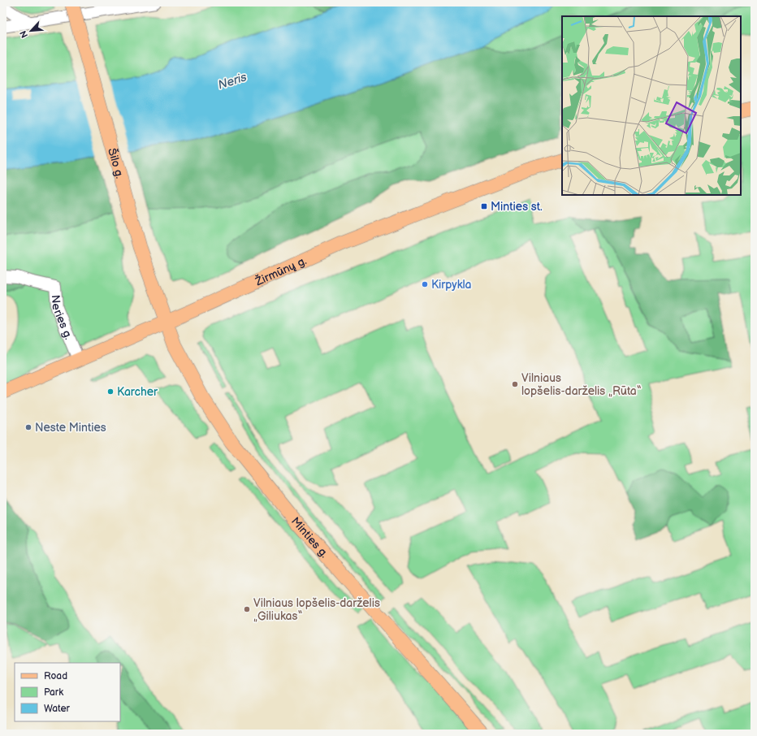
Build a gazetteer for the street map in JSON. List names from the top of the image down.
{
  "streets": {
    "main road": ["Šilo g.", "Žirmūnų g.", "Minties g."],
    "street": ["Neries g."]
  },
  "crossings": [
    ["Šilo g.", "Žirmūnų g."],
    ["Šilo g.", "Minties g."],
    ["Žirmūnų g.", "Neries g."],
    ["Žirmūnų g.", "Minties g."]
  ],
  "water": ["Neris"],
  "places": {
    "transit": ["Minties st."],
    "other": [
      "Kirpykla",
      "Vilniaus lopšelis-darželis „Rūta“",
      "Karcher",
      "Neste Minties",
      "Vilniaus lopšelis-darželis „Giliukas“"
    ]
  },
  "legend": ["Road", "Park", "Water"],
  "north": "bottom left"
}
